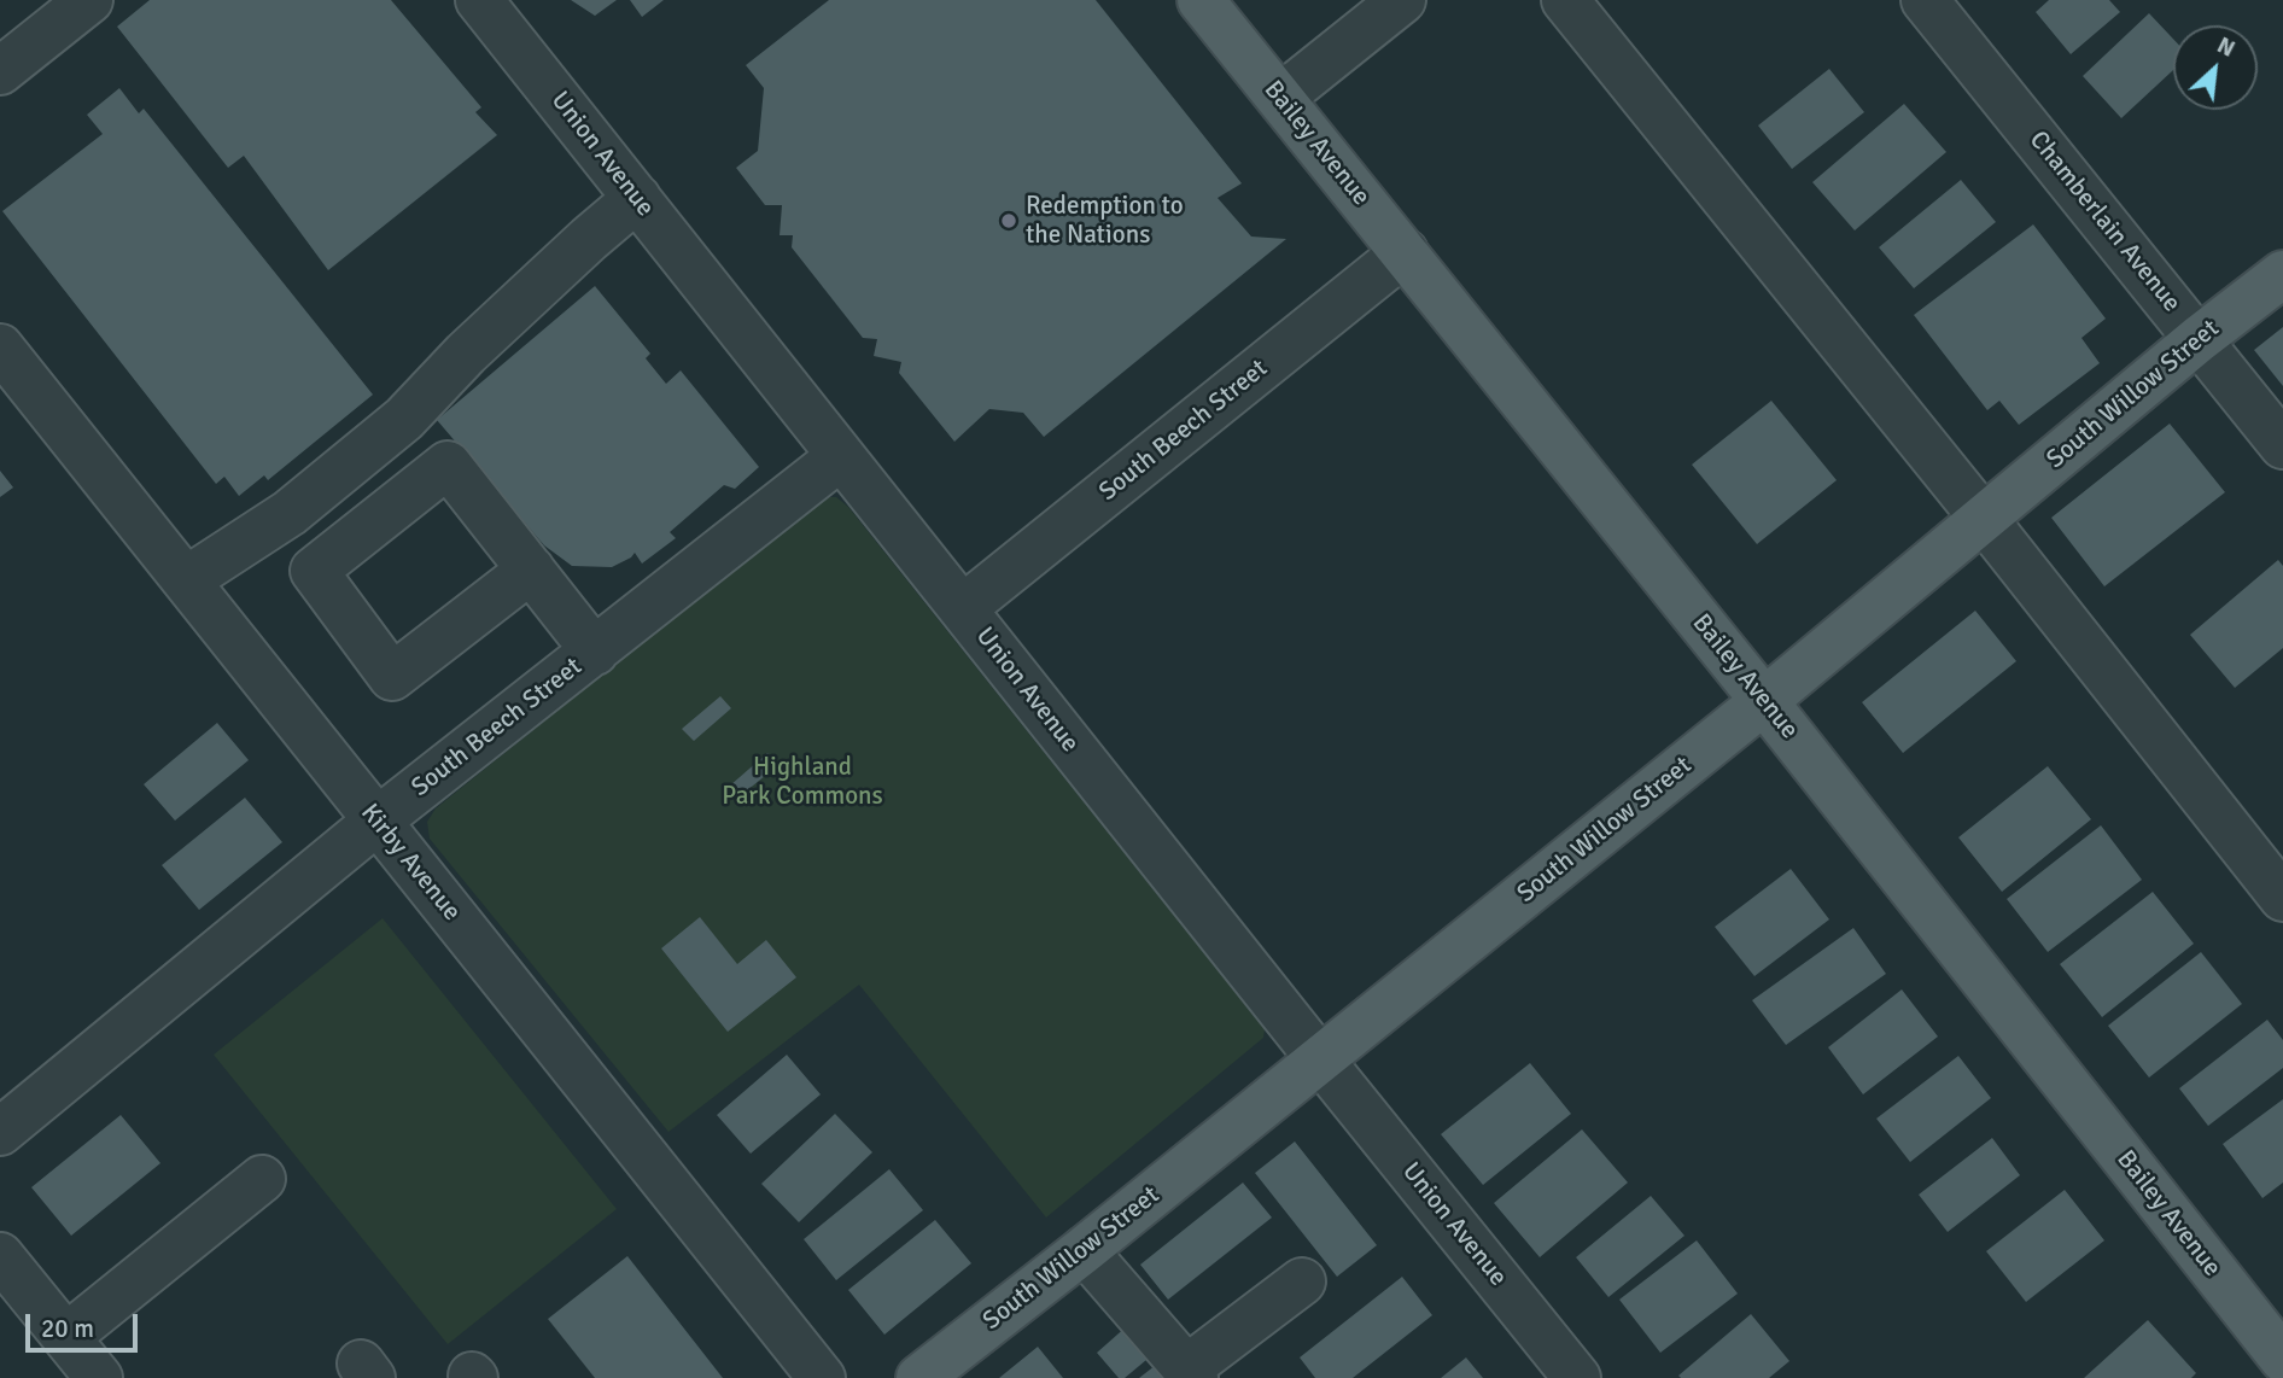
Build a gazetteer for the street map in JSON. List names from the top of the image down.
{
  "streets": {
    "main road": ["Bailey Avenue", "South Willow Street"],
    "street": [
      "Union Avenue",
      "Chamberlain Avenue",
      "South Beech Street",
      "Kirby Avenue"
    ]
  },
  "crossings": [
    ["Bailey Avenue", "South Willow Street"],
    ["Bailey Avenue", "South Beech Street"],
    ["Union Avenue", "South Willow Street"],
    ["Union Avenue", "South Beech Street"],
    ["Chamberlain Avenue", "South Willow Street"],
    ["South Beech Street", "Kirby Avenue"]
  ],
  "parks": ["Highland Park Commons"],
  "places": ["Redemption to the Nations"],
  "scale_bar": "20 m",
  "north": "top right"
}
